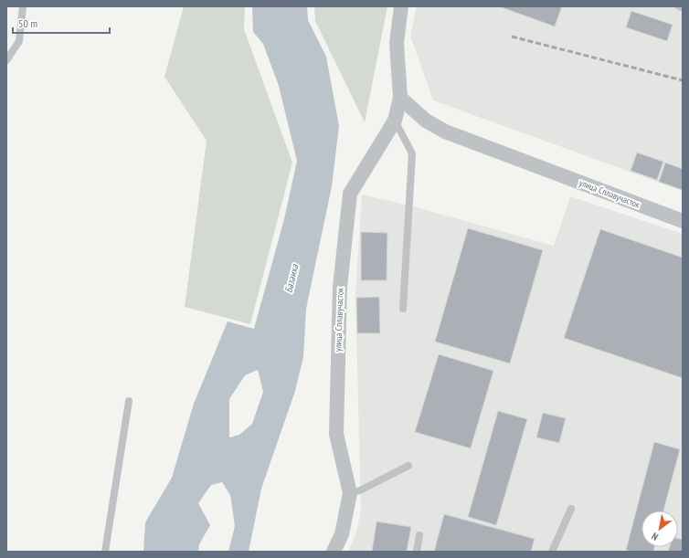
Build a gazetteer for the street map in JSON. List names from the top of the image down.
{
  "streets": {
    "street": ["улица Сплавучасток"]
  },
  "water": ["Базаиха"],
  "scale_bar": "50 m",
  "north": "bottom left"
}
